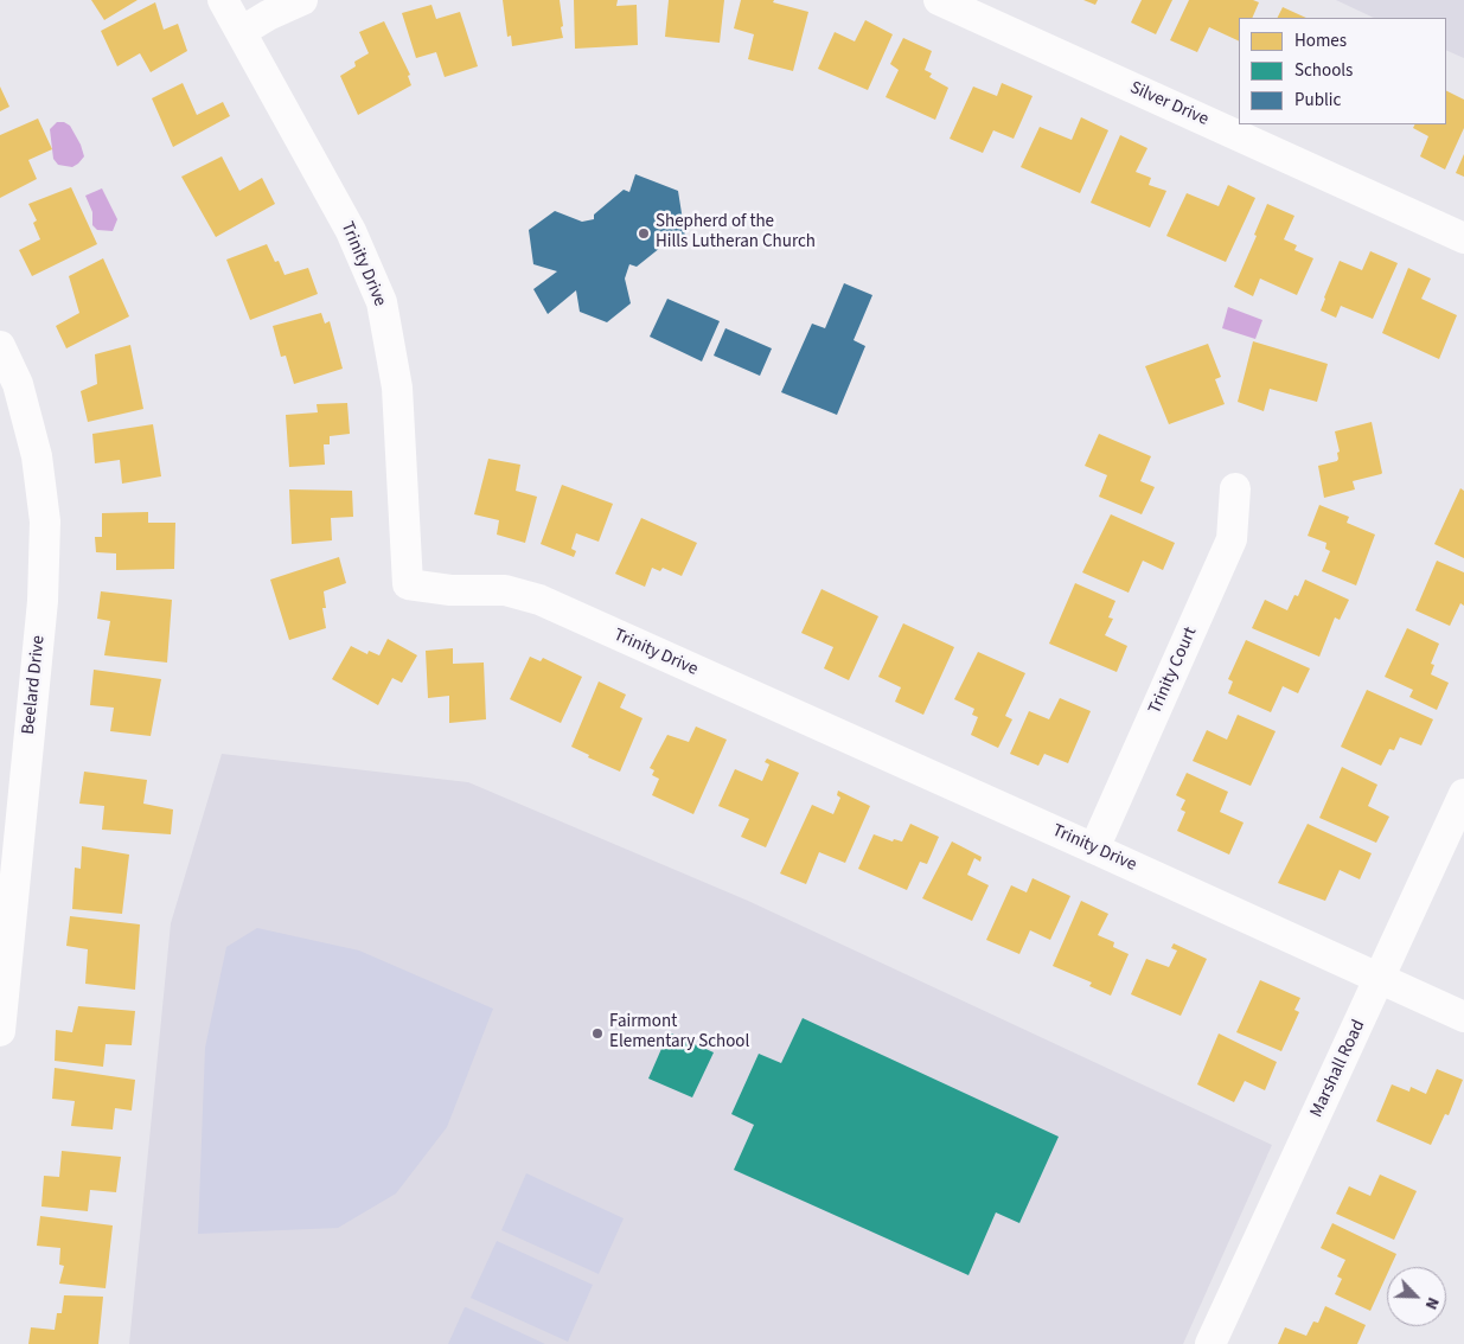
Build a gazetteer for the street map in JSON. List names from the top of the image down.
{
  "streets": {
    "street": [
      "Silver Drive",
      "Trinity Drive",
      "Trinity Court",
      "Beelard Drive",
      "Marshall Road"
    ]
  },
  "crossings": [
    ["Trinity Drive", "Trinity Court"],
    ["Trinity Drive", "Marshall Road"]
  ],
  "places": ["Shepherd of the Hills Lutheran Church", "Fairmont Elementary School"],
  "legend": ["Homes", "Schools", "Public"],
  "north": "bottom right"
}
